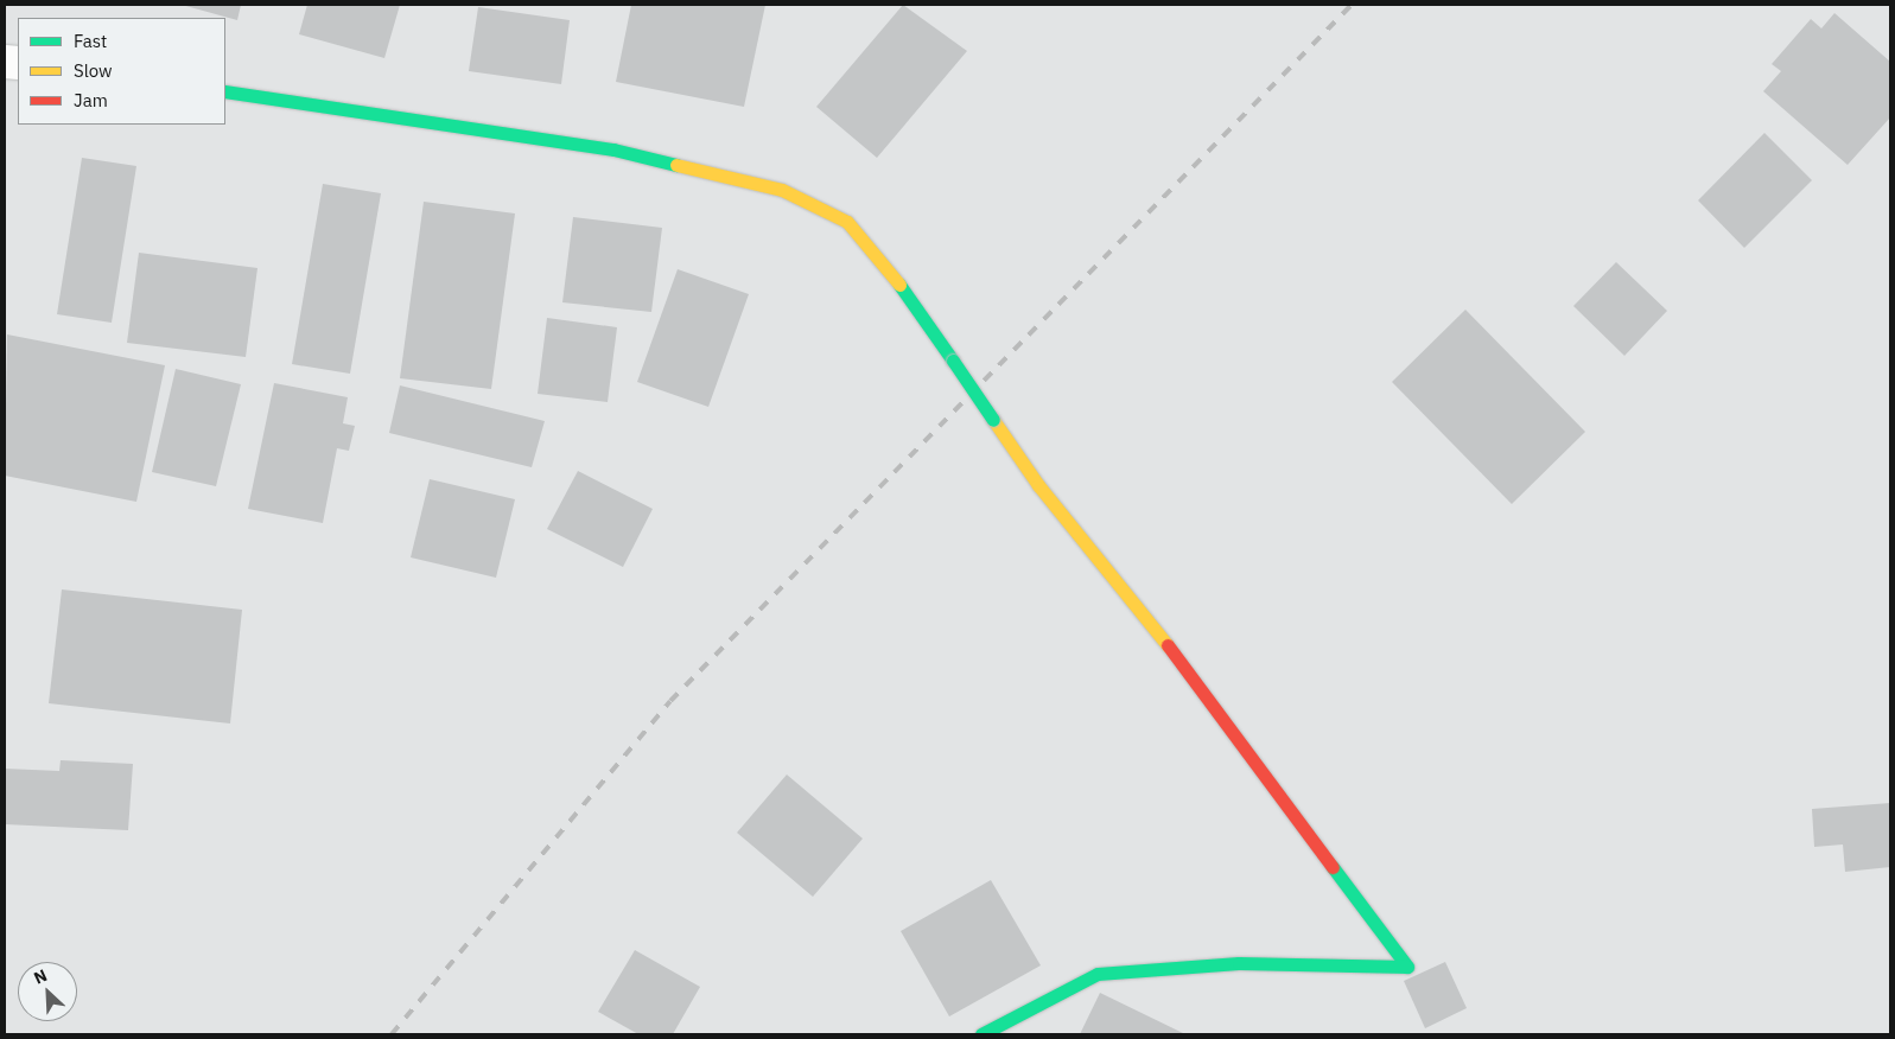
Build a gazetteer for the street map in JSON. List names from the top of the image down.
{
  "legend": ["Fast", "Slow", "Jam"],
  "north": "top left"
}
